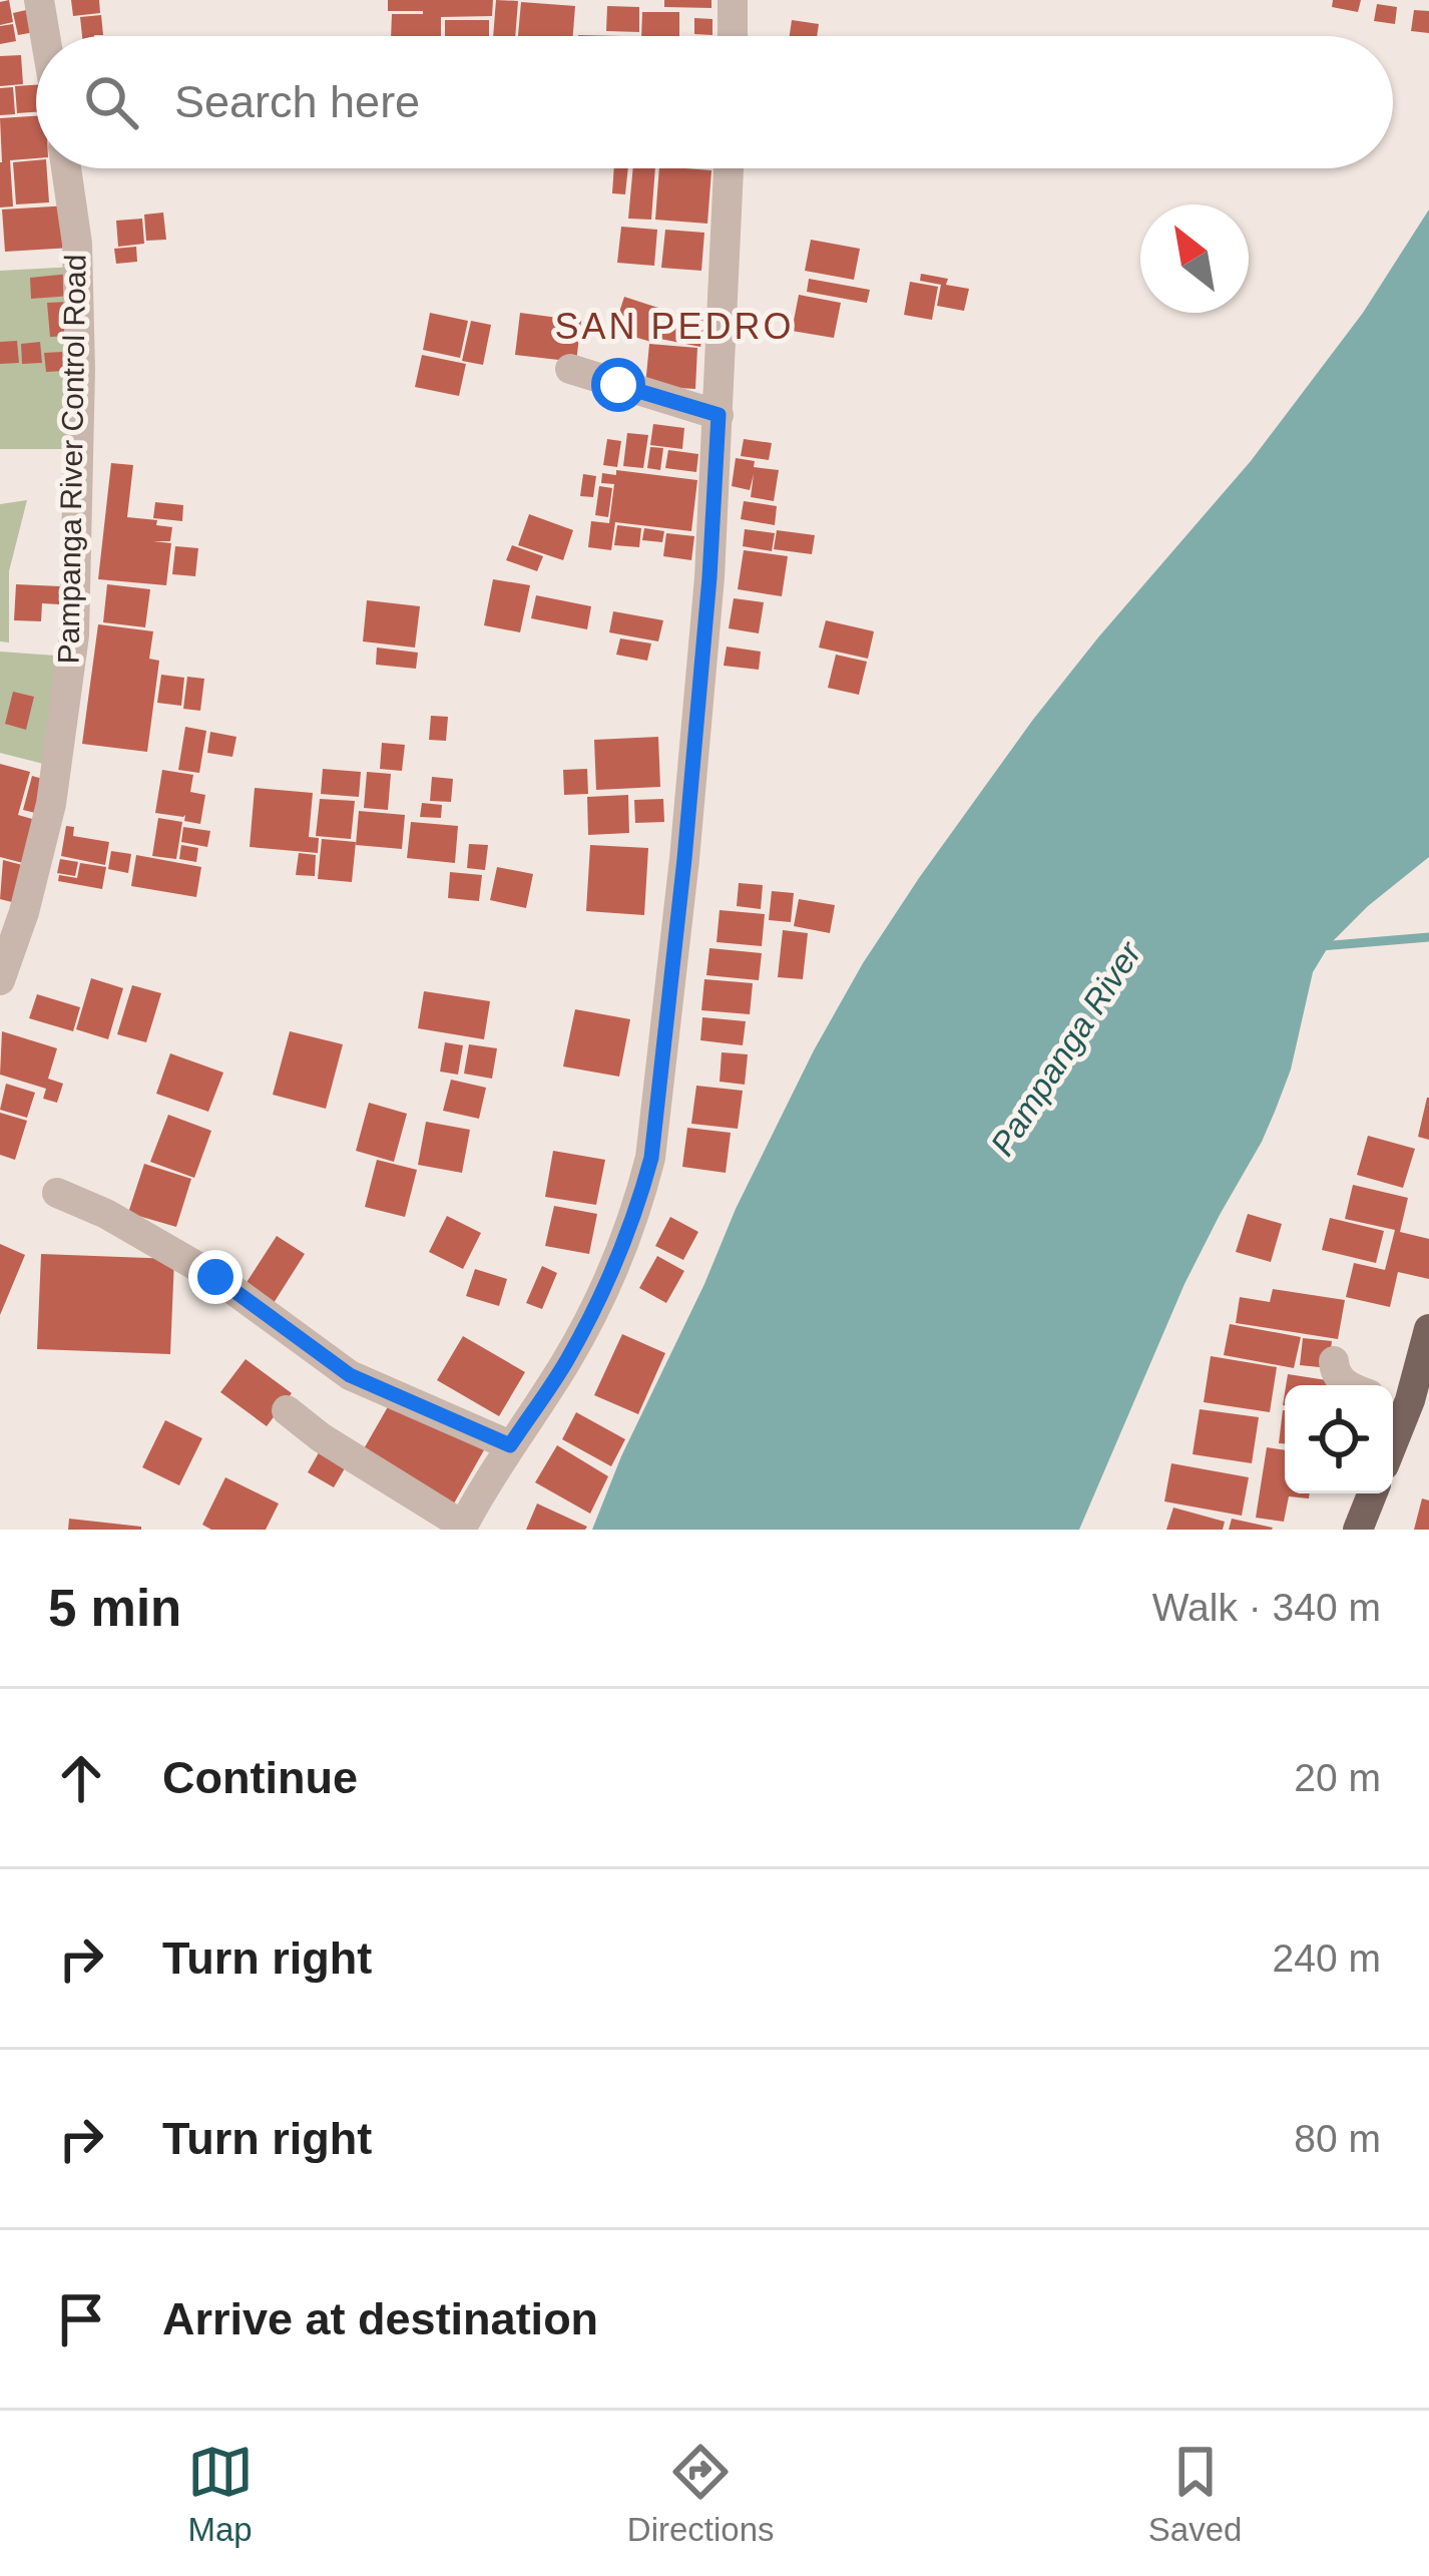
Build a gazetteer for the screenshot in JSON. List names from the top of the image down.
{
  "streets": {
    "street": ["Pampanga River Control Road"]
  },
  "districts": ["SAN PEDRO"],
  "water": ["Pampanga River"],
  "north": "top left",
  "page": {
    "search": "Search here",
    "heading": ["5 min", "Walk · 340 m"],
    "list": [
      ["Continue", "20 m"],
      ["Turn right", "240 m"],
      ["Turn right", "80 m"],
      "Arrive at destination"
    ],
    "nav": ["Map", "Directions", "Saved"]
  }
}
